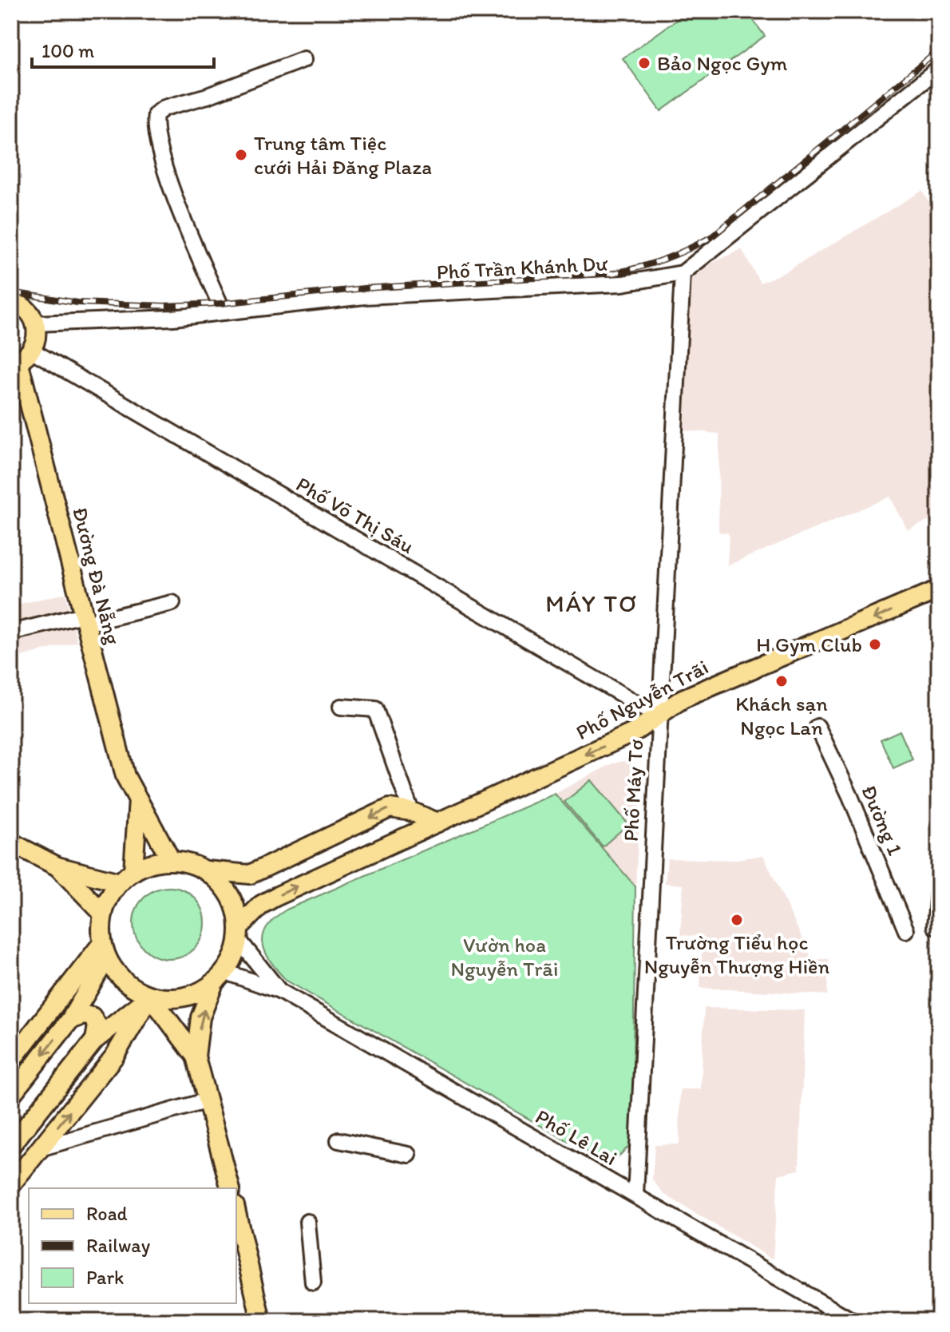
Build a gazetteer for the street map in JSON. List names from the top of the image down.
{
  "streets": {
    "main road": ["Đường Đà Nẵng", "Phố Nguyễn Trãi"],
    "street": [
      "Phố Trần Khánh Dư",
      "Phố Võ Thị Sáu",
      "Phố Máy Tơ",
      "Đường 1",
      "Phố Lê Lai"
    ]
  },
  "crossings": [
    ["Phố Trần Khánh Dư", "Phố Máy Tơ"],
    ["Phố Võ Thị Sáu", "Đường Đà Nẵng"],
    ["Phố Võ Thị Sáu", "Phố Nguyễn Trãi"],
    ["Phố Võ Thị Sáu", "Phố Máy Tơ"],
    ["Đường Đà Nẵng", "Phố Nguyễn Trãi"],
    ["Đường Đà Nẵng", "Phố Lê Lai"],
    ["Phố Nguyễn Trãi", "Phố Máy Tơ"],
    ["Phố Nguyễn Trãi", "Phố Lê Lai"],
    ["Phố Máy Tơ", "Phố Lê Lai"]
  ],
  "districts": ["MÁY TƠ"],
  "parks": ["Vườn hoa Nguyễn Trãi"],
  "places": [
    "Bảo Ngọc Gym",
    "Trung tâm Tiệc cưới Hải Đăng Plaza",
    "H Gym Club",
    "Khách sạn Ngọc Lan",
    "Trường Tiểu học Nguyễn Thượng Hiền"
  ],
  "legend": ["Road", "Railway", "Park"],
  "scale_bar": "100 m"
}
